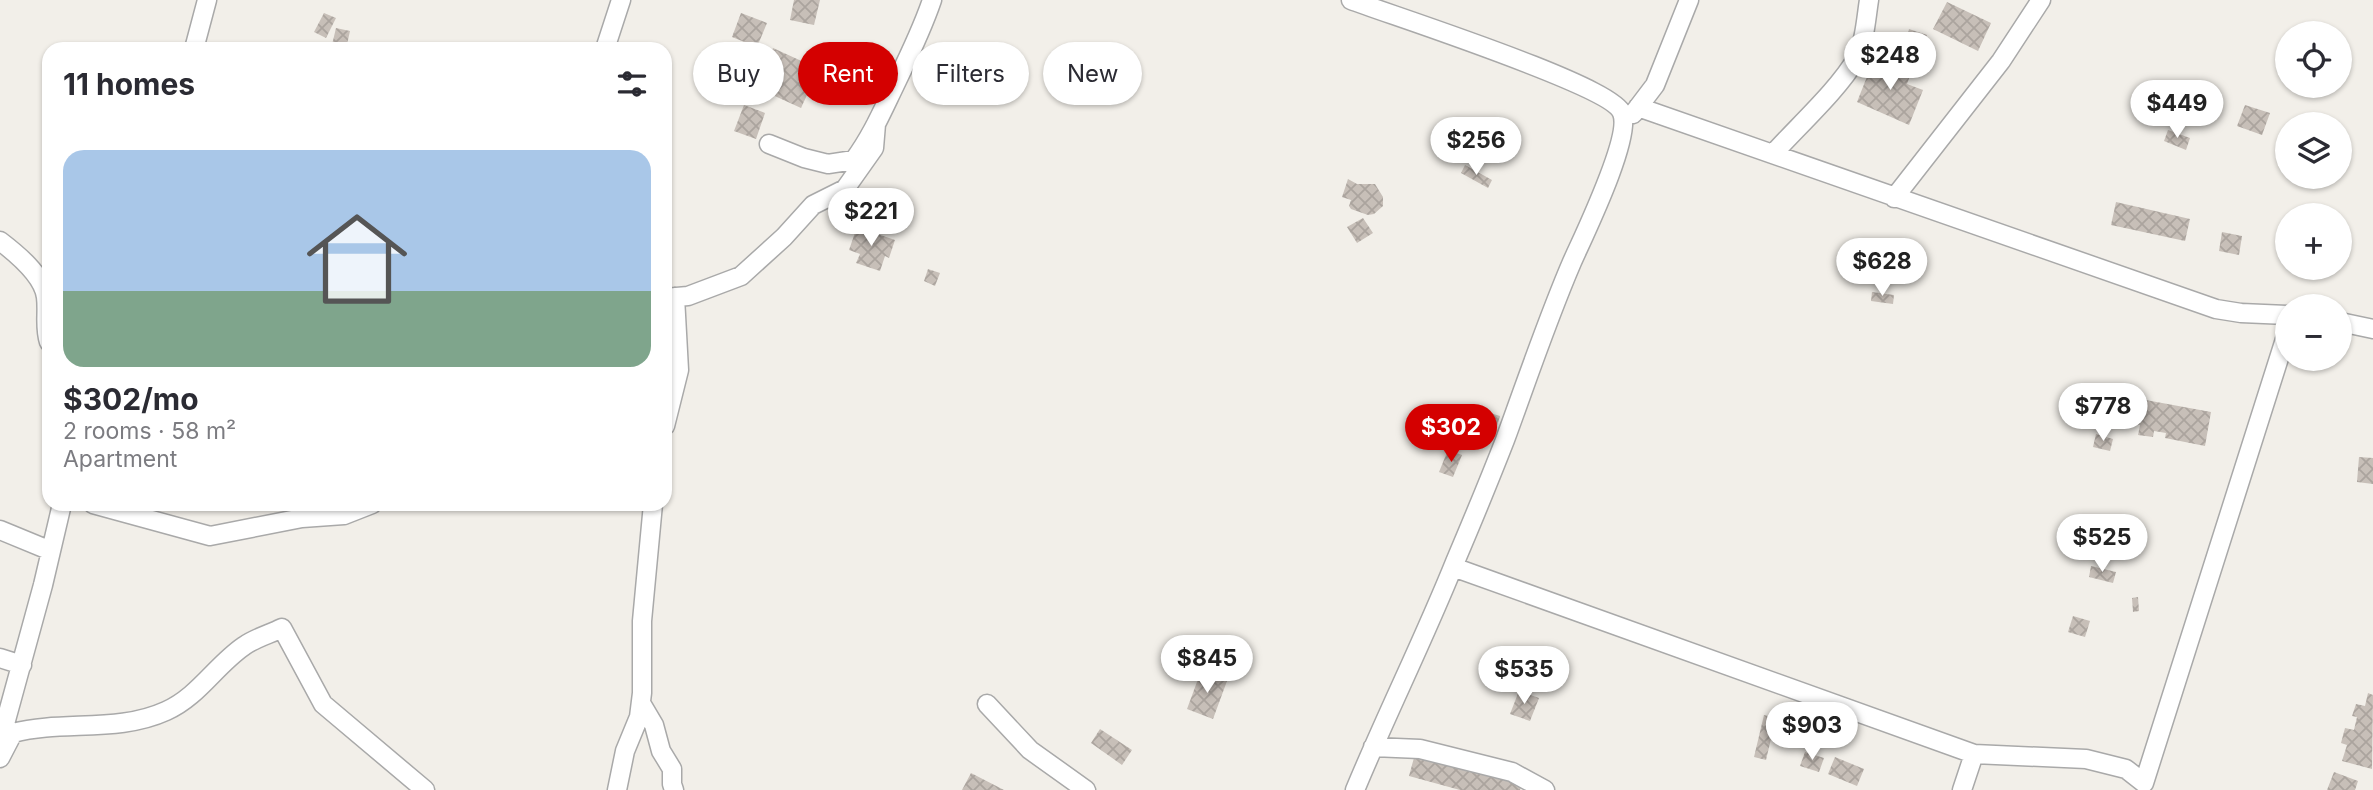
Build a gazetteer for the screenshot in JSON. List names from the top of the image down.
{
  "page": {
    "map_buttons": ["+", "−"],
    "price": [
      "$248",
      "$449",
      "$256",
      "$221",
      "$628",
      "$778",
      "$302",
      "$525",
      "$845",
      "$535",
      "$903"
    ],
    "chip": [
      "Buy",
      "Rent",
      "Filters",
      "New"
    ],
    "heading": "11 homes",
    "list": [
      {
        "name": "$302/mo",
        "note": "2 rooms · 58 m² · Apartment"
      }
    ]
  }
}
